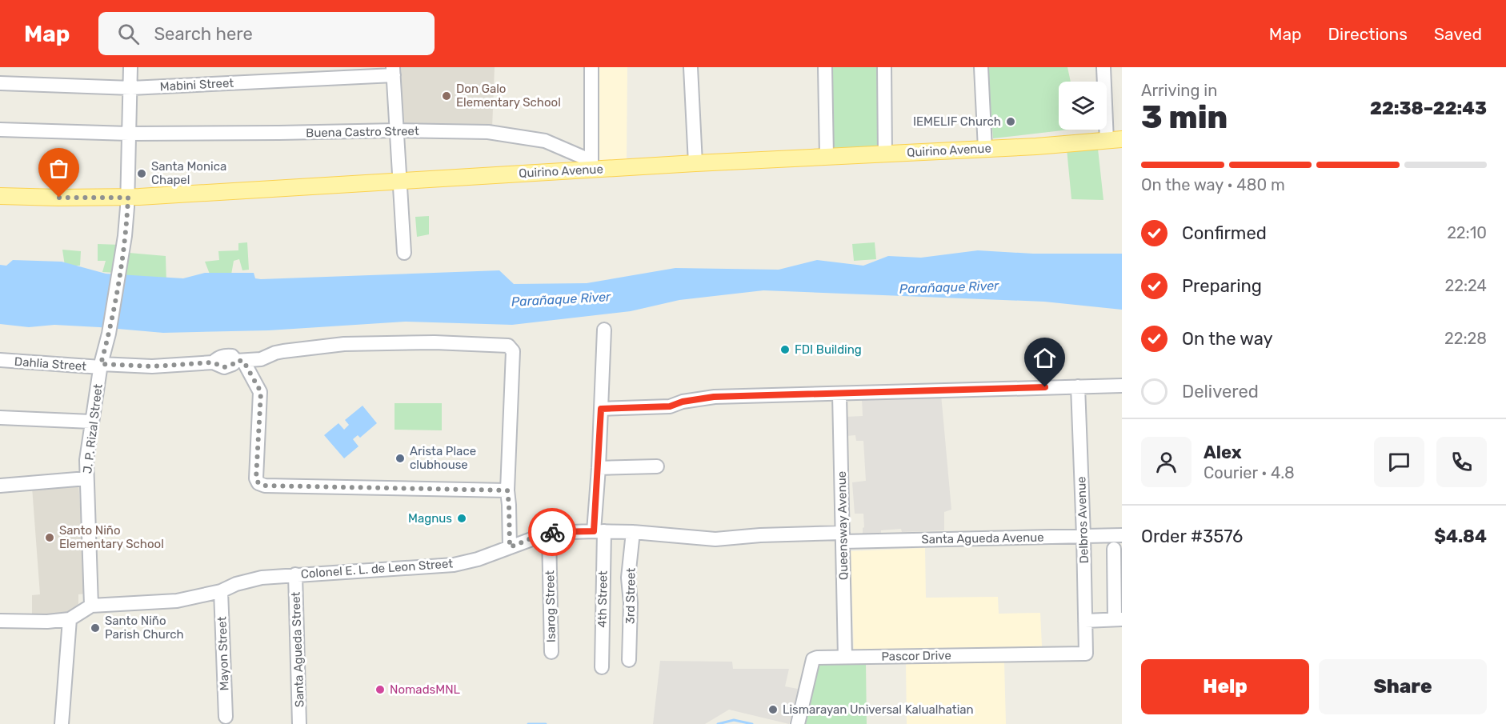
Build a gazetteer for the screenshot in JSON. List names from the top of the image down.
{
  "streets": {
    "main road": ["Quirino Avenue"],
    "street": [
      "Mabini Street",
      "Buena Castro Street",
      "Dahlia Street",
      "J. P. Rizal Street",
      "Delbros Avenue",
      "Queensway Avenue",
      "Santa Agueda Avenue",
      "Colonel E. L. de Leon Street",
      "3rd Street",
      "4th Street",
      "Isarog Street",
      "Santa Agueda Street",
      "Mayon Street",
      "Pascor Drive"
    ]
  },
  "crossings": [
    ["Mabini Street", "J. P. Rizal Street"],
    ["Buena Castro Street", "Quirino Avenue"],
    ["Buena Castro Street", "J. P. Rizal Street"],
    ["Quirino Avenue", "J. P. Rizal Street"],
    ["Dahlia Street", "J. P. Rizal Street"],
    ["J. P. Rizal Street", "Colonel E. L. de Leon Street"],
    ["Delbros Avenue", "Santa Agueda Avenue"],
    ["Delbros Avenue", "Pascor Drive"],
    ["Queensway Avenue", "Santa Agueda Avenue"],
    ["Queensway Avenue", "Colonel E. L. de Leon Street"],
    ["Queensway Avenue", "Pascor Drive"],
    ["Santa Agueda Avenue", "Colonel E. L. de Leon Street"],
    ["Colonel E. L. de Leon Street", "3rd Street"],
    ["Colonel E. L. de Leon Street", "4th Street"],
    ["Colonel E. L. de Leon Street", "Isarog Street"],
    ["Colonel E. L. de Leon Street", "Santa Agueda Street"],
    ["Colonel E. L. de Leon Street", "Mayon Street"]
  ],
  "water": ["Parañaque River"],
  "places": [
    "Don Galo Elementary School",
    "IEMELIF Church",
    "Santa Monica Chapel",
    "FDI Building",
    "Arista Place clubhouse",
    "Magnus",
    "Santo Niño Elementary School",
    "Santo Niño Parish Church",
    "NomadsMNL",
    "Lismarayan Universal Kalualhatian"
  ],
  "page": {
    "header": "Map",
    "search": "Search here",
    "nav": ["Map", "Directions", "Saved"],
    "heading": ["3 min", "Arriving in", "22:38–22:43"],
    "panel": [
      "Alex",
      "Courier · 4.8",
      "Order #3576",
      "$4.84"
    ],
    "bar": "On the way · 480 m",
    "list": [
      ["Confirmed", "22:10"],
      ["Preparing", "22:24"],
      ["On the way", "22:28"],
      "Delivered"
    ],
    "buttons": ["Help", "Share"]
  }
}
